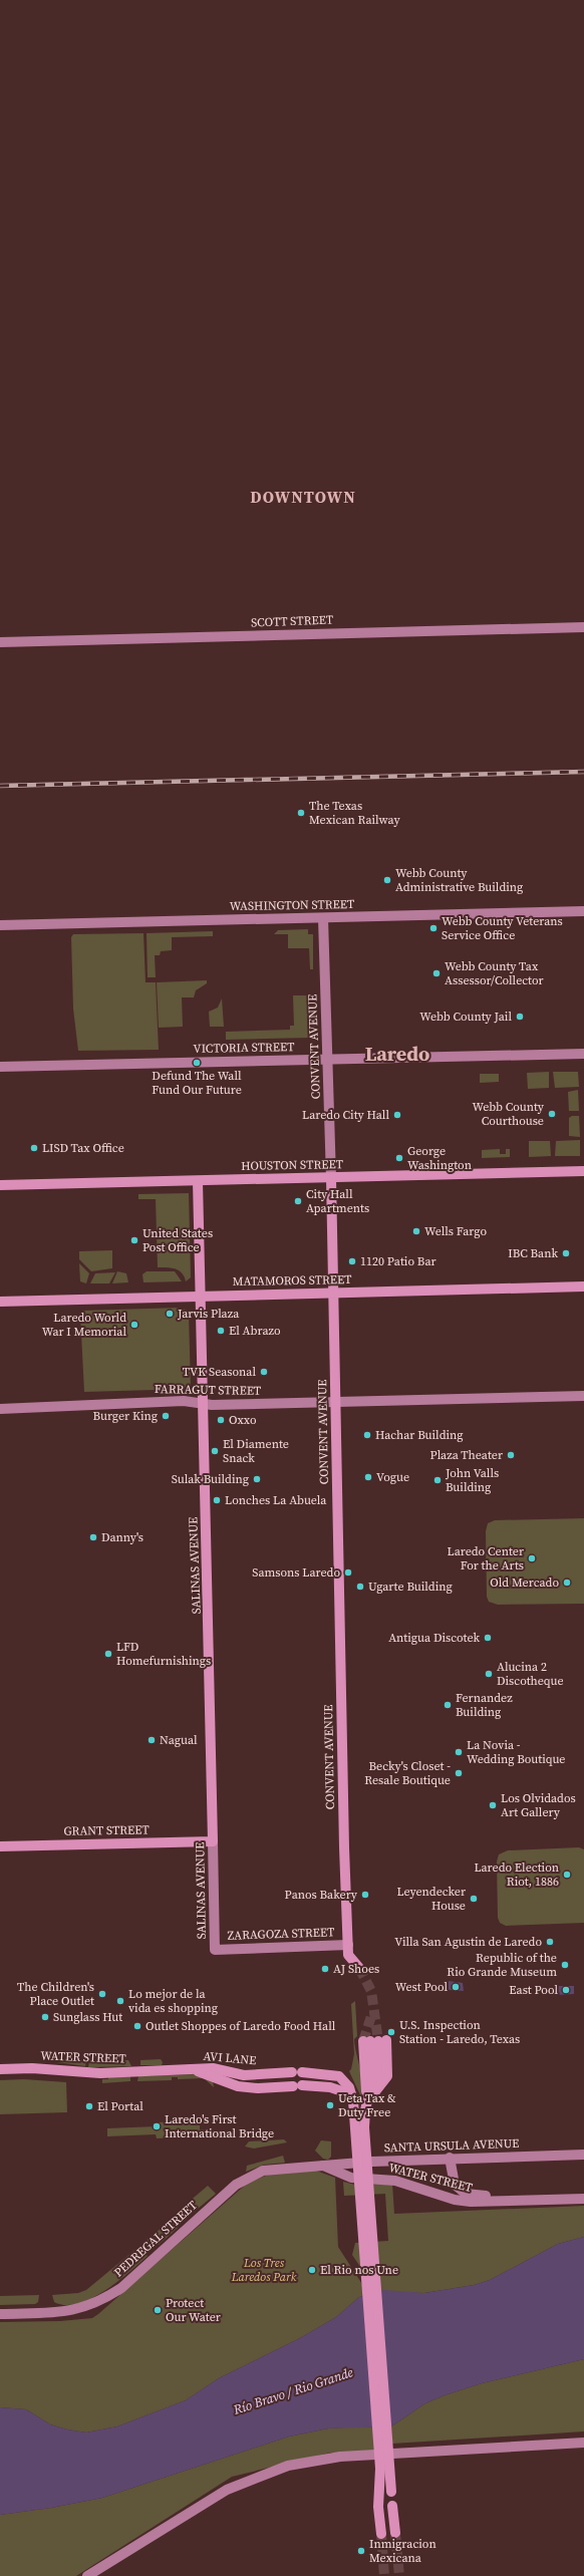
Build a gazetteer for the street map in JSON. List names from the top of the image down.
{
  "streets": {
    "main road": [
      "SCOTT STREET",
      "WASHINGTON STREET",
      "CONVENT AVENUE",
      "VICTORIA STREET",
      "HOUSTON STREET",
      "MATAMOROS STREET",
      "FARRAGUT STREET",
      "SALINAS AVENUE",
      "GRANT STREET",
      "ZARAGOZA STREET",
      "WATER STREET",
      "AVI LANE",
      "SANTA URSULA AVENUE",
      "PEDREGAL STREET"
    ]
  },
  "crossings": [
    ["WASHINGTON STREET", "CONVENT AVENUE"],
    ["CONVENT AVENUE", "VICTORIA STREET"],
    ["CONVENT AVENUE", "HOUSTON STREET"],
    ["CONVENT AVENUE", "MATAMOROS STREET"],
    ["CONVENT AVENUE", "FARRAGUT STREET"],
    ["CONVENT AVENUE", "ZARAGOZA STREET"],
    ["HOUSTON STREET", "SALINAS AVENUE"],
    ["MATAMOROS STREET", "SALINAS AVENUE"],
    ["FARRAGUT STREET", "SALINAS AVENUE"],
    ["SALINAS AVENUE", "GRANT STREET"],
    ["SALINAS AVENUE", "ZARAGOZA STREET"],
    ["WATER STREET", "AVI LANE"],
    ["WATER STREET", "SANTA URSULA AVENUE"],
    ["WATER STREET", "PEDREGAL STREET"],
    ["SANTA URSULA AVENUE", "PEDREGAL STREET"]
  ],
  "districts": ["DOWNTOWN", "Laredo"],
  "water": ["Río Bravo / Rio Grande"],
  "parks": ["Los Tres Laredos Park"],
  "places": [
    "The Texas Mexican Railway",
    "Webb County Administrative Building",
    "Webb County Veterans Service Office",
    "Webb County Tax Assessor/Collector",
    "Webb County Jail",
    "Defund The Wall Fund Our Future",
    "Webb County Courthouse",
    "Laredo City Hall",
    "LISD Tax Office",
    "George Washington",
    "City Hall Apartments",
    "Wells Fargo",
    "United States Post Office",
    "IBC Bank",
    "1120 Patio Bar",
    "Jarvis Plaza",
    "Laredo World War I Memorial",
    "El Abrazo",
    "TVK Seasonal",
    "Burger King",
    "Oxxo",
    "Hachar Building",
    "El Diamente Snack",
    "Plaza Theater",
    "Vogue",
    "Sulak Building",
    "John Valls Building",
    "Lonches La Abuela",
    "Danny's",
    "Laredo Center For the Arts",
    "Samsons Laredo",
    "Old Mercado",
    "Ugarte Building",
    "Antigua Discotek",
    "LFD Homefurnishings",
    "Alucina 2 Discotheque",
    "Fernandez Building",
    "Nagual",
    "La Novia - Wedding Boutique",
    "Becky's Closet - Resale Boutique",
    "Los Olvidados Art Gallery",
    "Laredo Election Riot, 1886",
    "Panos Bakery",
    "Leyendecker House",
    "Villa San Agustin de Laredo",
    "Republic of the Rio Grande Museum",
    "AJ Shoes",
    "West Pool",
    "East Pool",
    "The Children's Place Outlet",
    "Lo mejor de la vida es shopping",
    "Sunglass Hut",
    "Outlet Shoppes of Laredo Food Hall",
    "U.S. Inspection Station - Laredo, Texas",
    "Ueta Tax & Duty Free",
    "El Portal",
    "Laredo's First International Bridge",
    "El Rio nos Une",
    "Protect Our Water",
    "Inmigracion Mexicana"
  ]
}
